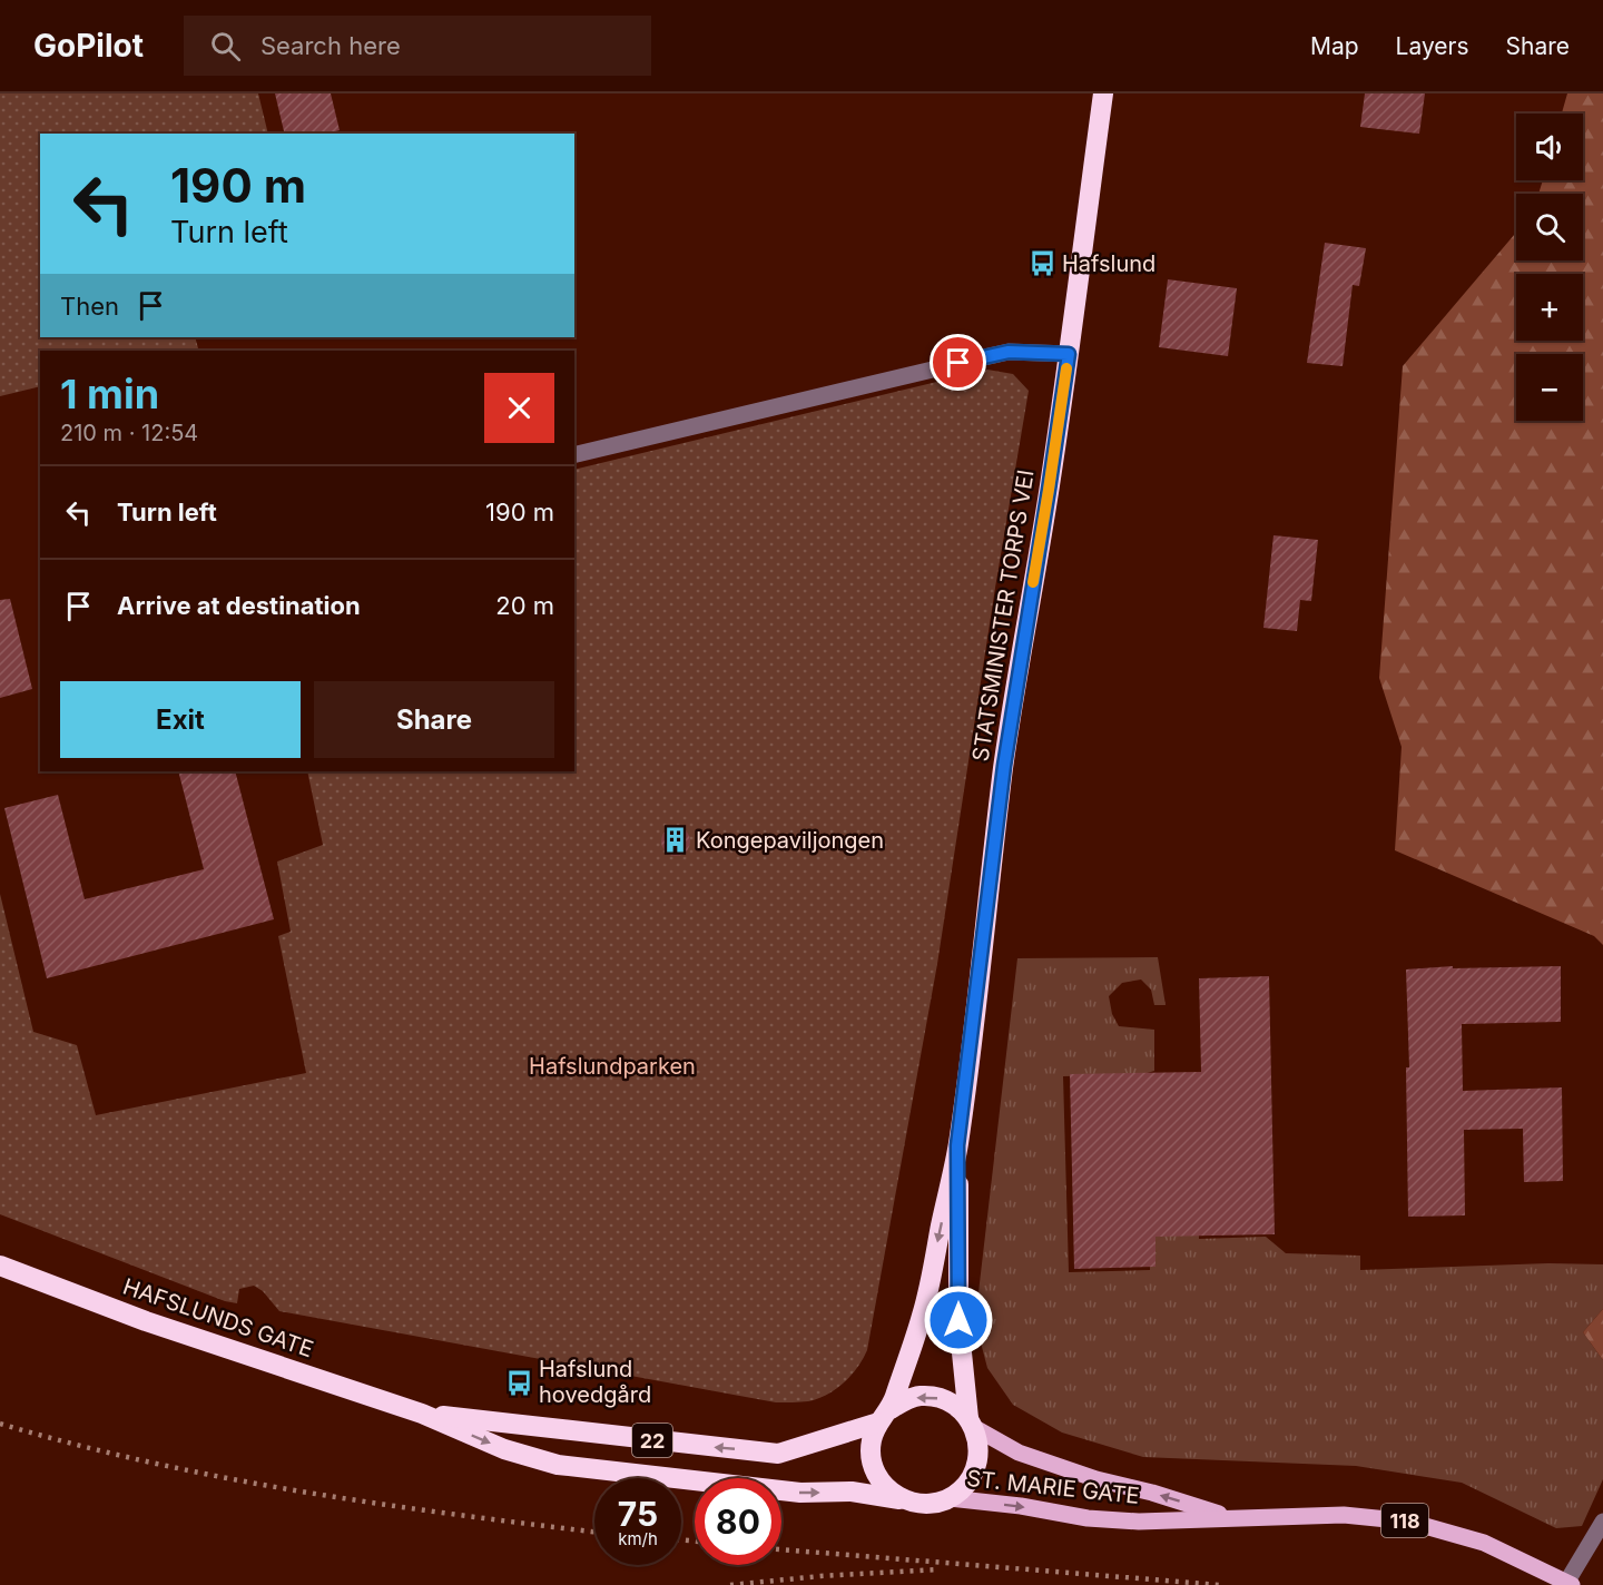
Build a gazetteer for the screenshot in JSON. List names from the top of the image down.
{
  "streets": {
    "highway": ["STATSMINISTER TORPS VEI", "HAFSLUNDS GATE", "22"],
    "main road": ["ST. MARIE GATE", "118"]
  },
  "crossings": [
    ["STATSMINISTER TORPS VEI", "HAFSLUNDS GATE"],
    ["STATSMINISTER TORPS VEI", "22"],
    ["STATSMINISTER TORPS VEI", "ST. MARIE GATE"],
    ["HAFSLUNDS GATE", "22"],
    ["HAFSLUNDS GATE", "ST. MARIE GATE"],
    ["22", "ST. MARIE GATE"]
  ],
  "parks": ["Hafslundparken"],
  "places": {
    "bus stop": ["Hafslund", "Hafslund hovedgård"],
    "building": ["Kongepaviljongen"]
  },
  "page": {
    "header": "GoPilot",
    "search": "Search here",
    "nav": ["Map", "Layers", "Share"],
    "map_buttons": ["+", "−"],
    "turn": ["190 m", "Turn left"],
    "then": "Then",
    "heading": ["1 min", "210 m · 12:54"],
    "list": [
      {
        "name": "Turn left",
        "value": "190 m"
      },
      {
        "name": "Arrive at destination",
        "value": "20 m"
      }
    ],
    "buttons": ["Exit", "Share"],
    "speed": "75 km/h",
    "limit": "80"
  }
}
